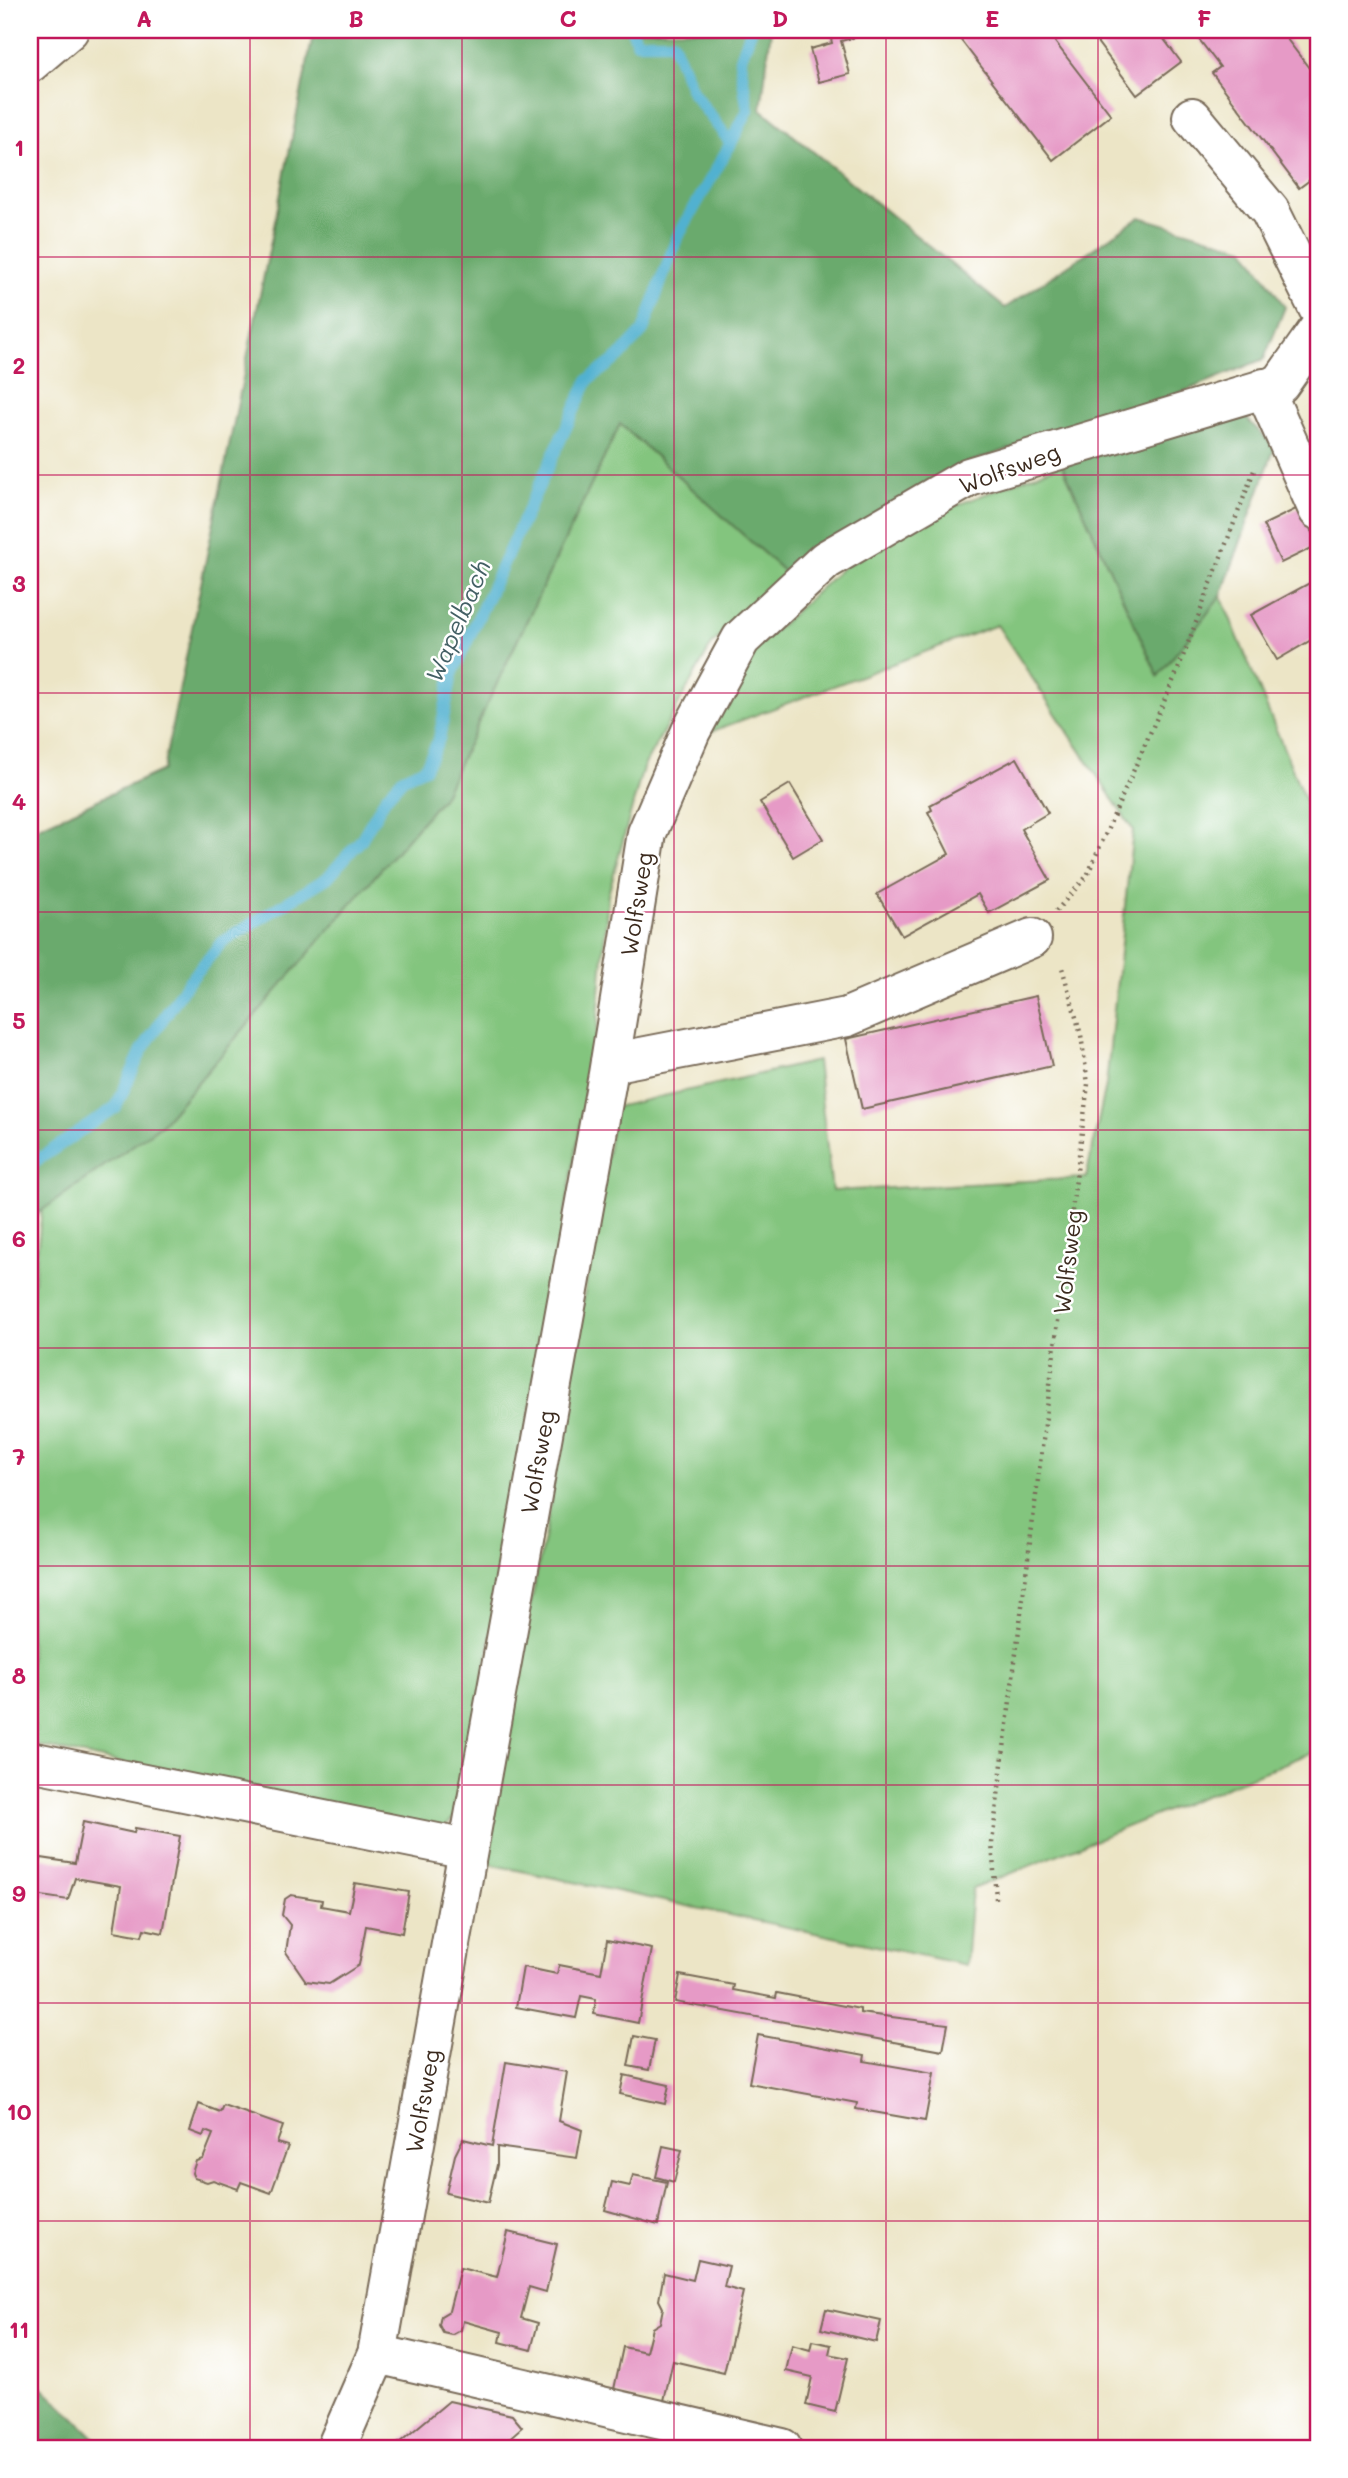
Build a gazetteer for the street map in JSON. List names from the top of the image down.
{
  "streets": {
    "street": ["Wolfsweg"]
  },
  "water": ["Wapelbach"],
  "grid": {
    "columns": [
      "A",
      "B",
      "C",
      "D",
      "E",
      "F"
    ],
    "rows": [
      "1",
      "2",
      "3",
      "4",
      "5",
      "6",
      "7",
      "8",
      "9",
      "10",
      "11"
    ]
  }
}
